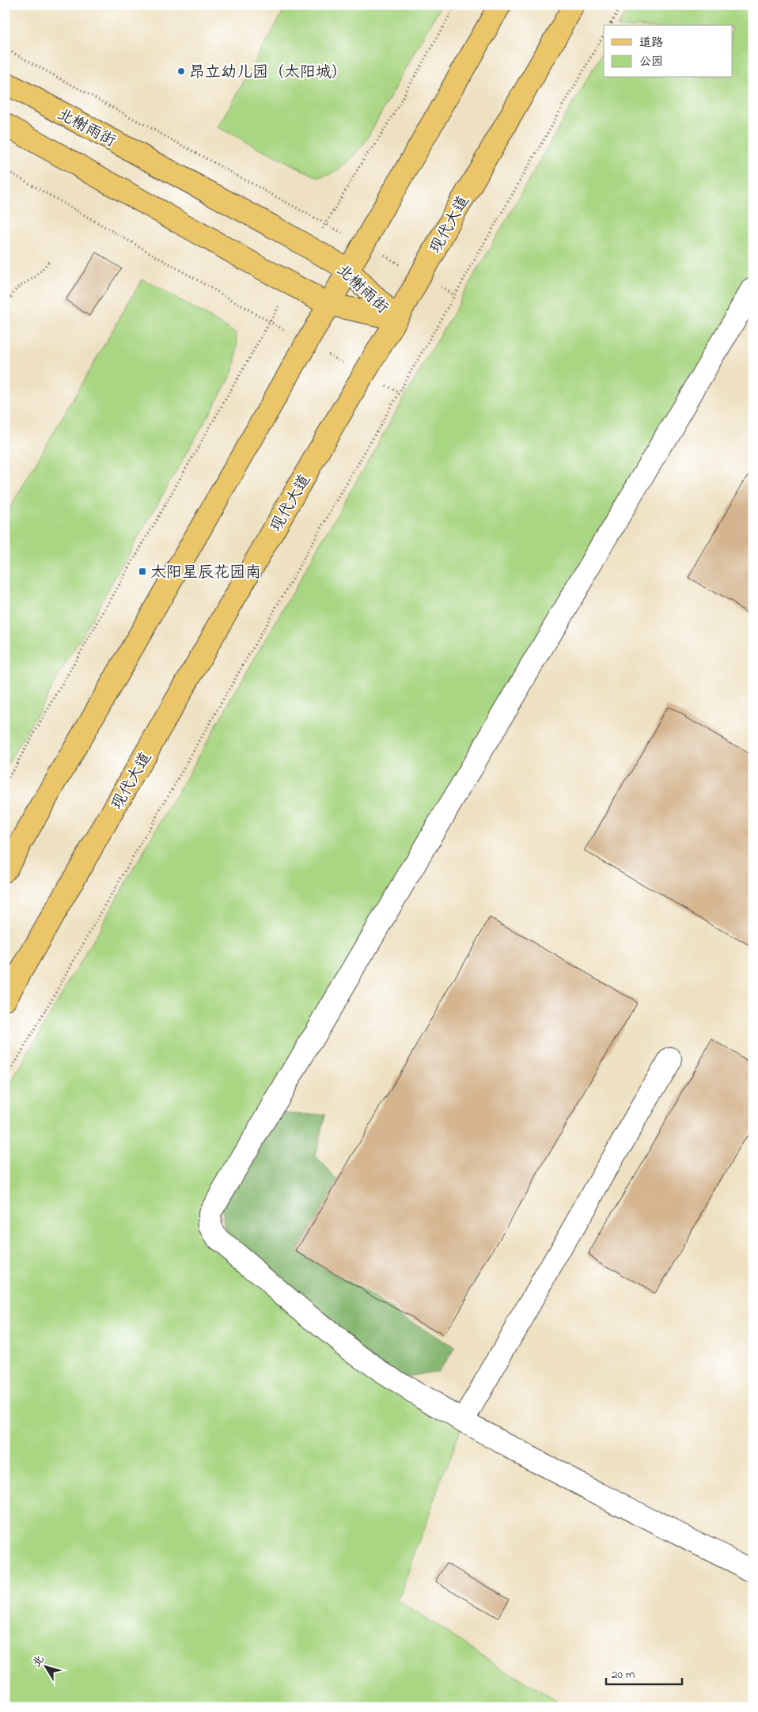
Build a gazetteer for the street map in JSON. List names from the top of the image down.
{
  "streets": {
    "main road": ["北榭雨街", "现代大道"]
  },
  "crossings": [
    ["北榭雨街", "现代大道"]
  ],
  "places": {
    "other": ["昂立幼儿园（太阳城）"],
    "transit": ["太阳星辰花园南"]
  },
  "legend": ["道路", "公园"],
  "scale_bar": "20 m",
  "north": "top left"
}
